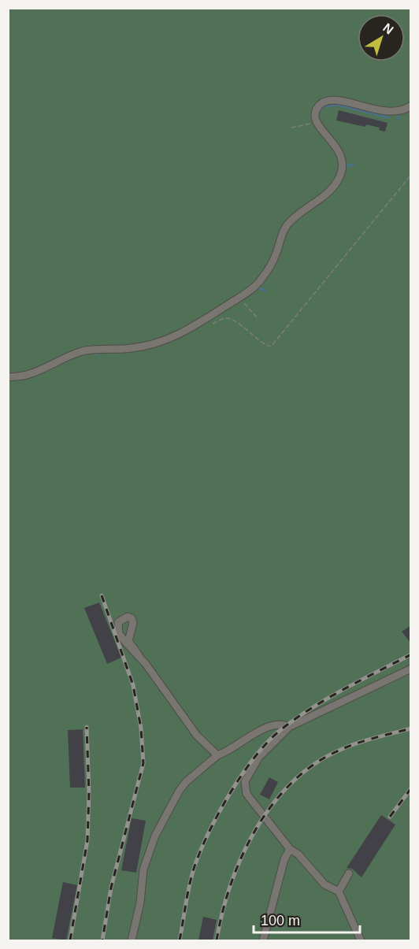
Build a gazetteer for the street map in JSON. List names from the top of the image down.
{
  "scale_bar": "100 m",
  "north": "top right"
}
